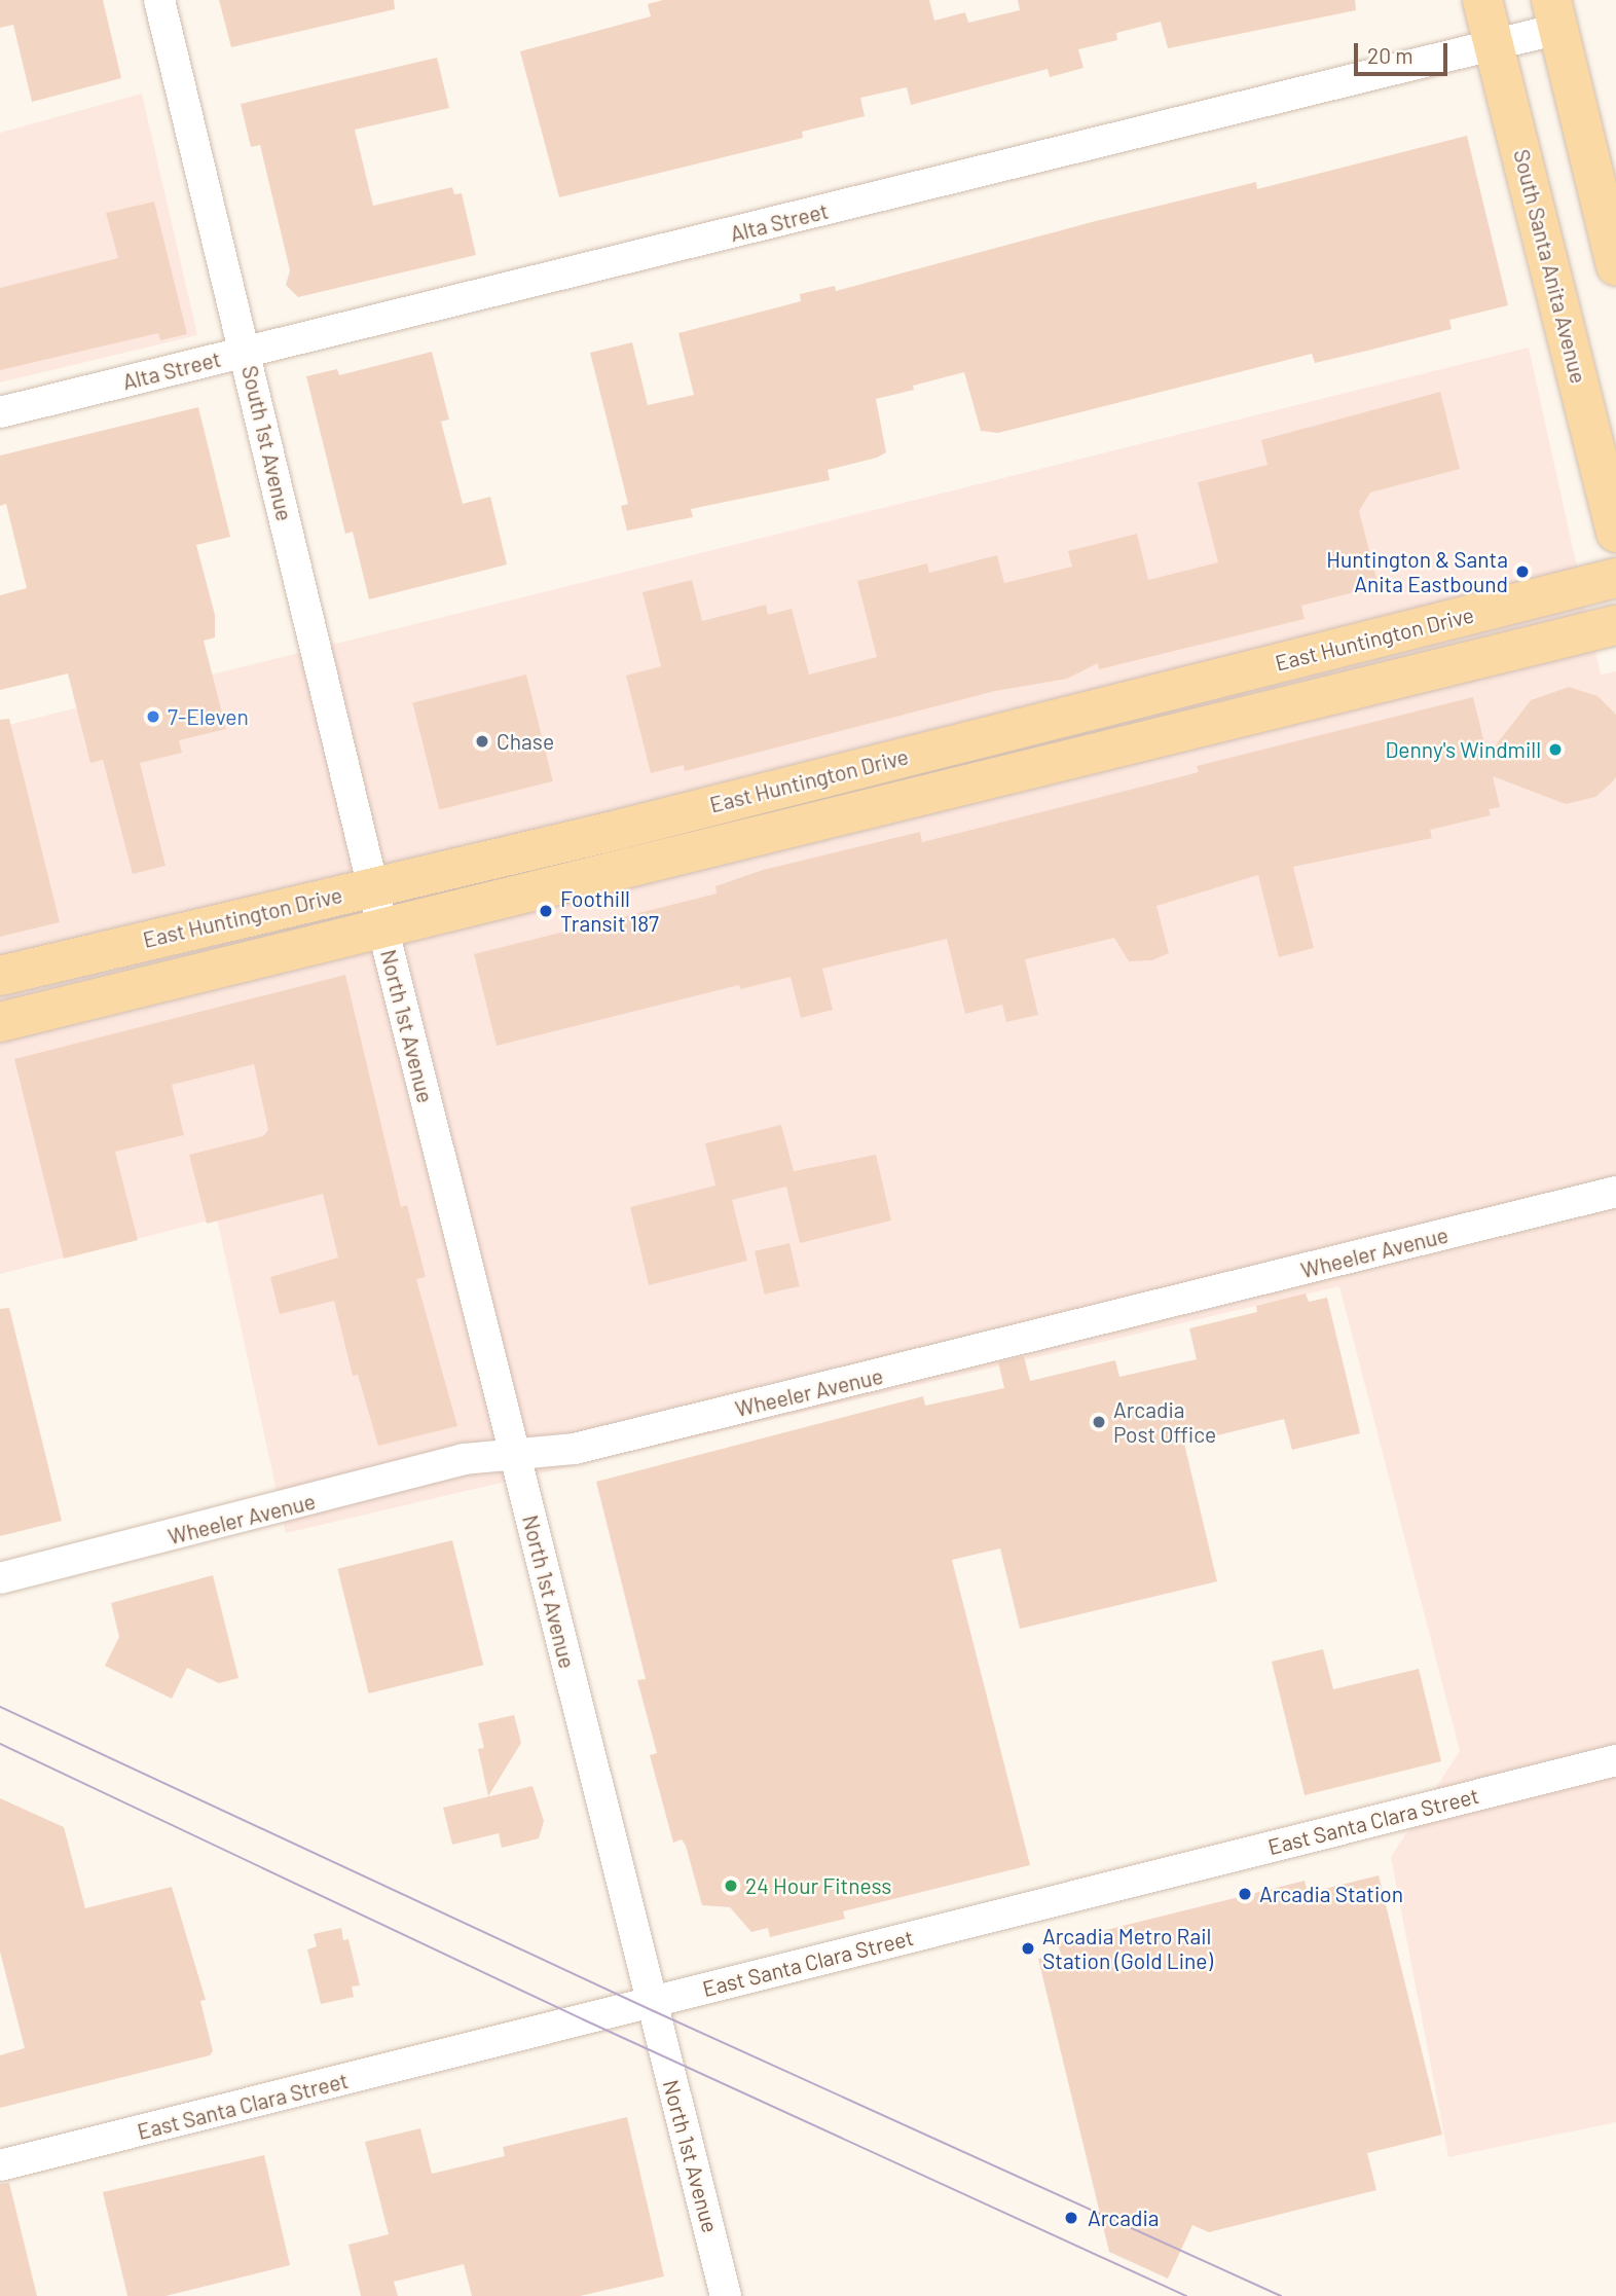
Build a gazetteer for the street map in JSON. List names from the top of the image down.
{
  "streets": {
    "main road": ["South Santa Anita Avenue", "East Huntington Drive"],
    "street": [
      "Alta Street",
      "South 1st Avenue",
      "North 1st Avenue",
      "Wheeler Avenue",
      "East Santa Clara Street"
    ]
  },
  "crossings": [
    ["Alta Street", "South Santa Anita Avenue"],
    ["Alta Street", "South 1st Avenue"],
    ["South 1st Avenue", "East Huntington Drive"],
    ["South 1st Avenue", "North 1st Avenue"],
    ["East Huntington Drive", "North 1st Avenue"],
    ["North 1st Avenue", "Wheeler Avenue"],
    ["North 1st Avenue", "East Santa Clara Street"]
  ],
  "places": [
    "Huntington & Santa Anita Eastbound",
    "7-Eleven",
    "Chase",
    "Denny's Windmill",
    "Foothill Transit 187",
    "Arcadia Post Office",
    "24 Hour Fitness",
    "Arcadia Station",
    "Arcadia Metro Rail Station (Gold Line)",
    "Arcadia"
  ],
  "scale_bar": "20 m"
}
